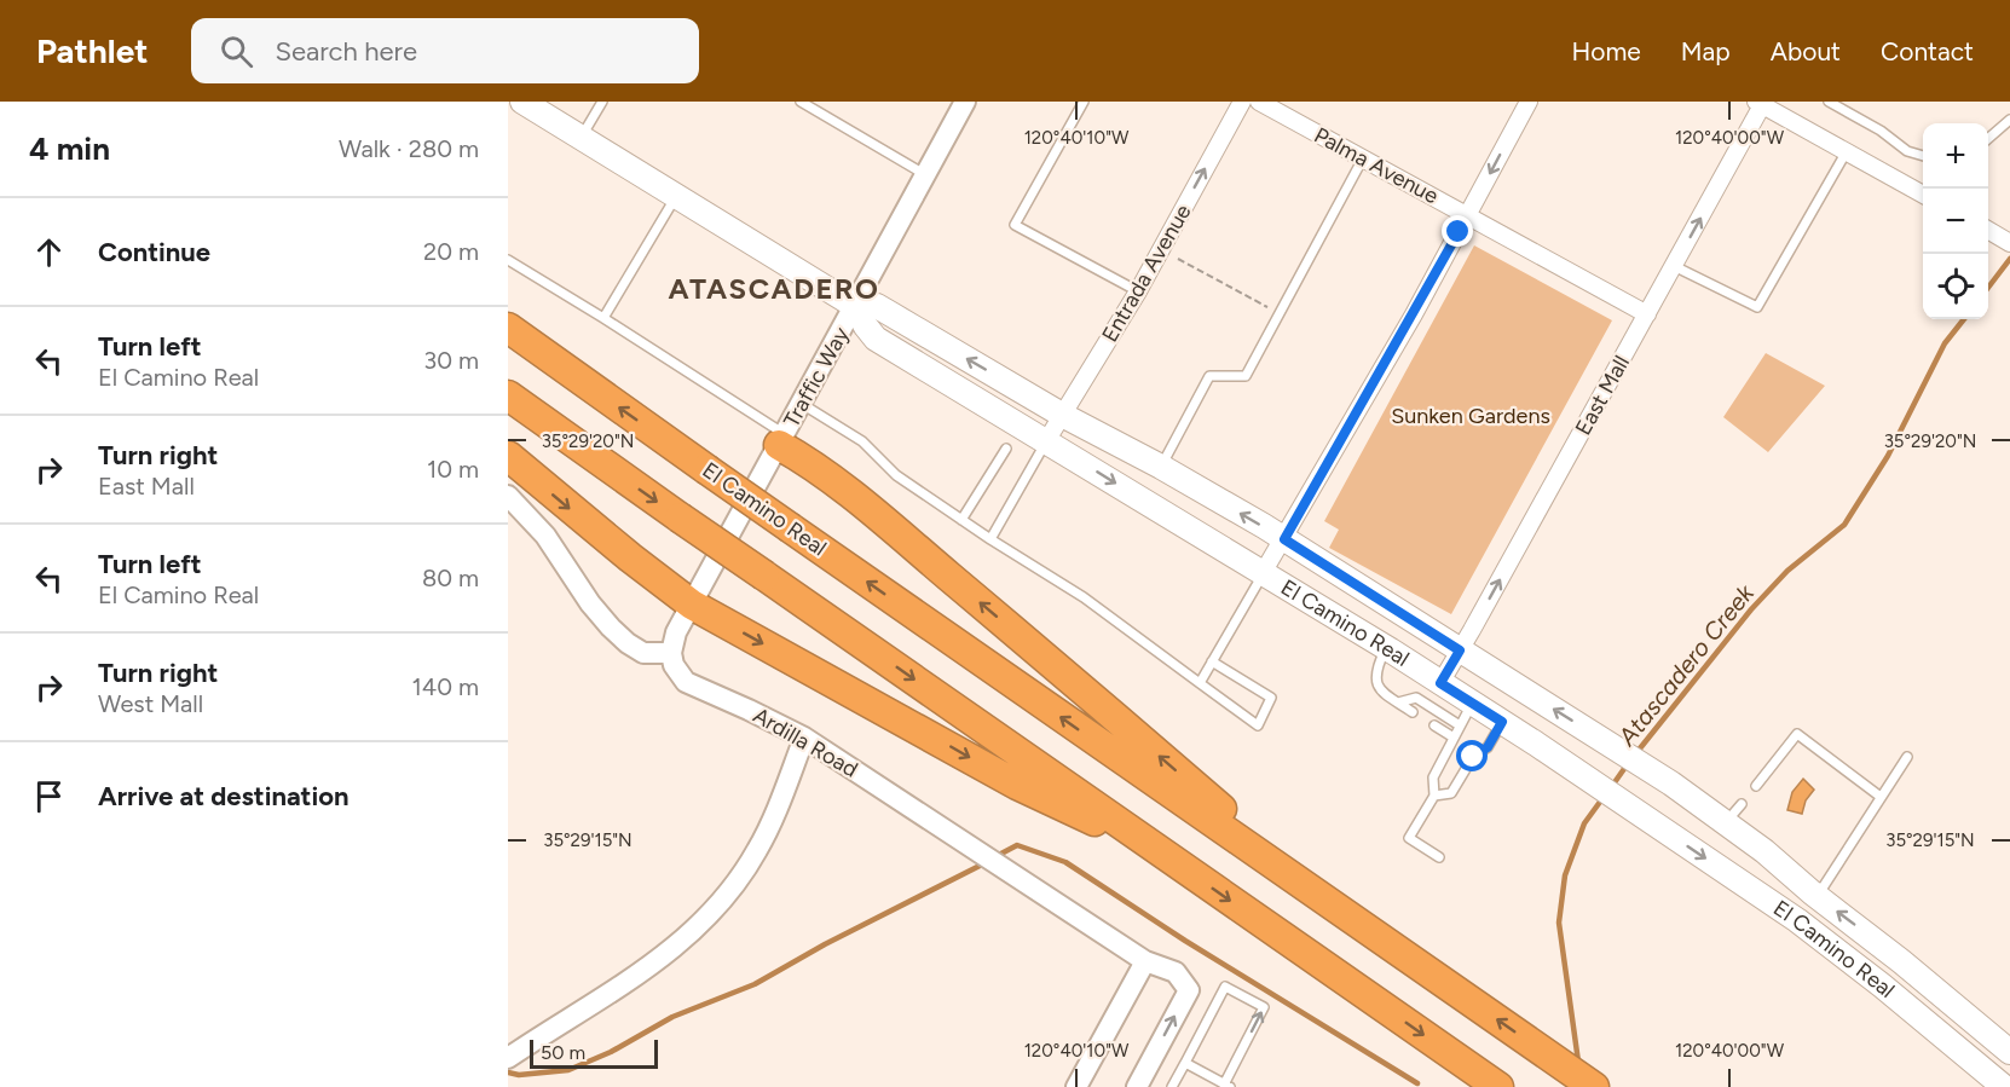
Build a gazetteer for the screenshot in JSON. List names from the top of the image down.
{
  "streets": {
    "highway": ["El Camino Real"],
    "street": [
      "Palma Avenue",
      "Entrada Avenue",
      "Traffic Way",
      "East Mall",
      "Ardilla Road"
    ]
  },
  "crossings": [
    ["Palma Avenue", "East Mall"],
    ["Entrada Avenue", "El Camino Real"],
    ["Traffic Way", "El Camino Real"],
    ["Traffic Way", "Ardilla Road"],
    ["East Mall", "El Camino Real"]
  ],
  "one_way": ["Entrada Avenue", "East Mall"],
  "districts": ["ATASCADERO"],
  "water": ["Atascadero Creek"],
  "parks": ["Sunken Gardens"],
  "scale_bar": "50 m",
  "page": {
    "header": "Pathlet",
    "search": "Search here",
    "nav": [
      "Home",
      "Map",
      "About",
      "Contact"
    ],
    "heading": ["4 min", "Walk · 280 m"],
    "map_buttons": ["+", "−"],
    "list": [
      ["Continue", "20 m"],
      ["Turn left", "El Camino Real", "30 m"],
      ["Turn right", "East Mall", "10 m"],
      ["Turn left", "El Camino Real", "80 m"],
      ["Turn right", "West Mall", "140 m"],
      "Arrive at destination"
    ],
    "scale": "50 m"
  },
  "coordinates": [
    "120°40'10\"W",
    "120°40'00\"W",
    "35°29'20\"N",
    "35°29'15\"N"
  ]
}
